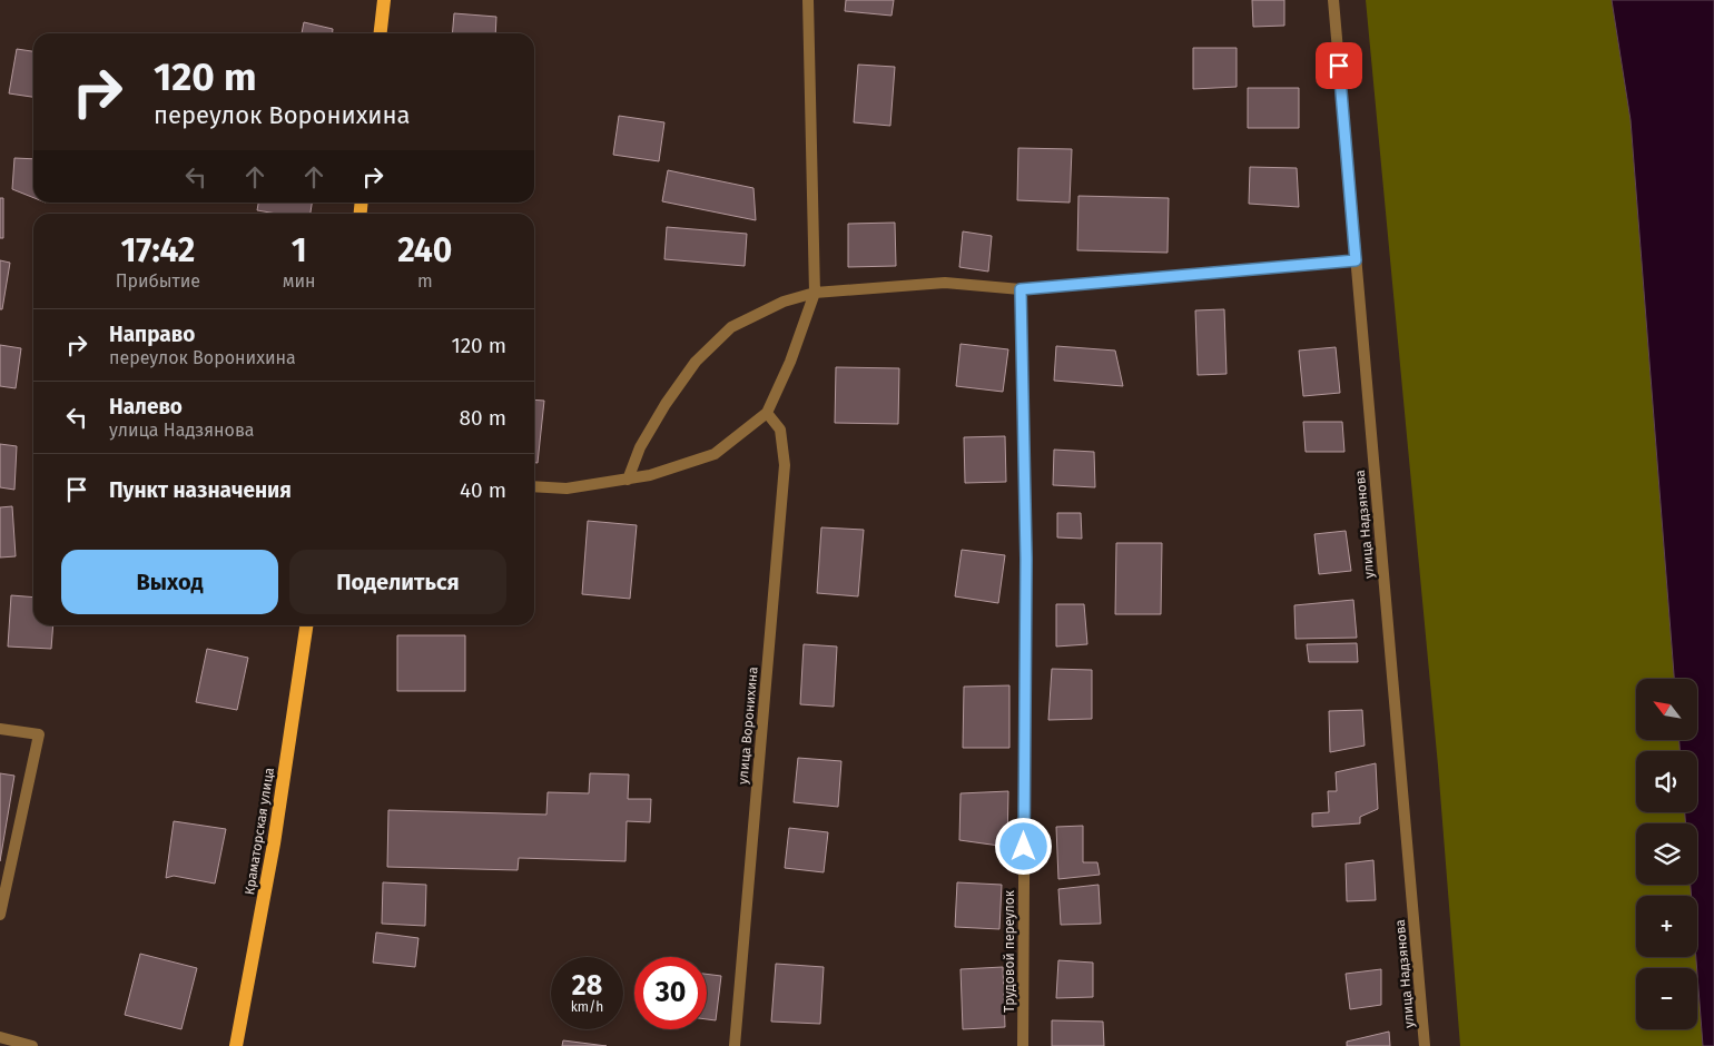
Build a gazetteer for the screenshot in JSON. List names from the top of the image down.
{
  "streets": {
    "main road": ["Краматорская улица"],
    "street": ["улица Надзянова", "улица Воронихина", "Трудовой переулок"]
  },
  "north": "top left",
  "page": {
    "turn": ["120 m", "переулок Воронихина"],
    "eta": [
      "17:42",
      "Прибытие",
      "1",
      "мин",
      "240",
      "m"
    ],
    "list": [
      {
        "name": "Направо",
        "note": "переулок Воронихина",
        "value": "120 m"
      },
      {
        "name": "Налево",
        "note": "улица Надзянова",
        "value": "80 m"
      },
      {
        "name": "Пункт назначения",
        "value": "40 m"
      }
    ],
    "buttons": ["Выход", "Поделиться"],
    "map_buttons": ["+", "−"],
    "speed": "28 km/h",
    "limit": "30"
  }
}
